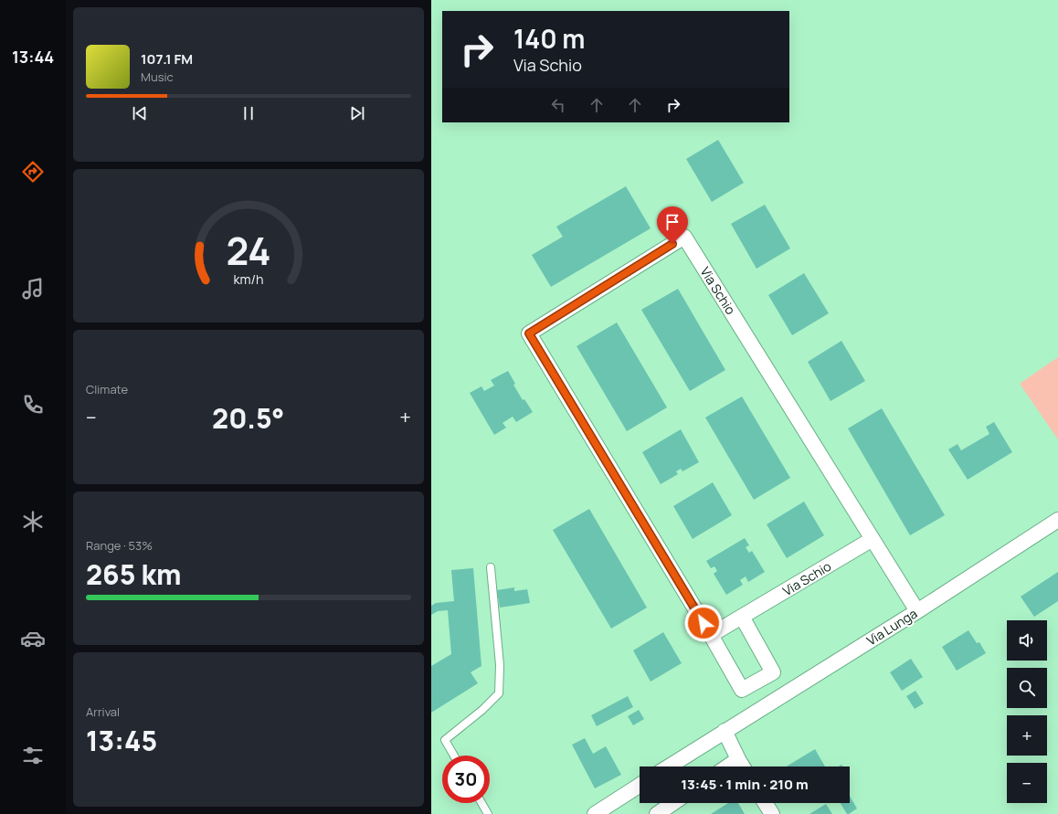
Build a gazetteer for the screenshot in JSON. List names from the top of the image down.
{
  "streets": {
    "street": ["Via Schio", "Via Lunga"]
  },
  "crossings": [
    ["Via Schio", "Via Lunga"]
  ],
  "page": {
    "tabs": "13:44",
    "turn": ["140 m", "Via Schio"],
    "song": ["107.1 FM", "Music"],
    "tile": [
      "Climate",
      ["Range · 53%", "265 km"],
      ["Arrival", "13:45"]
    ],
    "heat": ["−", "20.5°", "+"],
    "map_buttons": ["+", "−"],
    "limit": "30",
    "trip": "13:45 · 1 min · 210 m",
    "gauge": ["24", "km/h"]
  }
}
